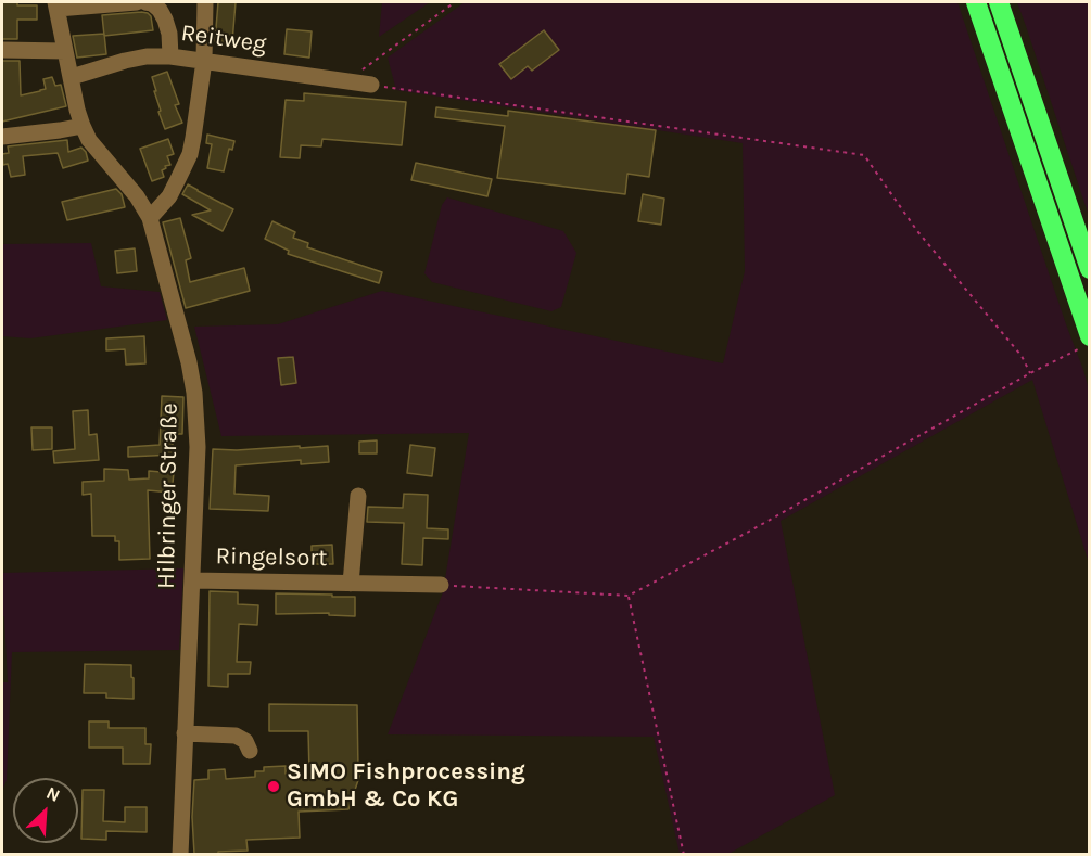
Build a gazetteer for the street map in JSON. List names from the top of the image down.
{
  "streets": {
    "street": ["Reitweg", "Hilbringer Straße", "Ringelsort"]
  },
  "crossings": [
    ["Reitweg", "Hilbringer Straße"],
    ["Hilbringer Straße", "Ringelsort"]
  ],
  "places": ["SIMO Fishprocessing GmbH & Co KG"],
  "north": "top right"
}
